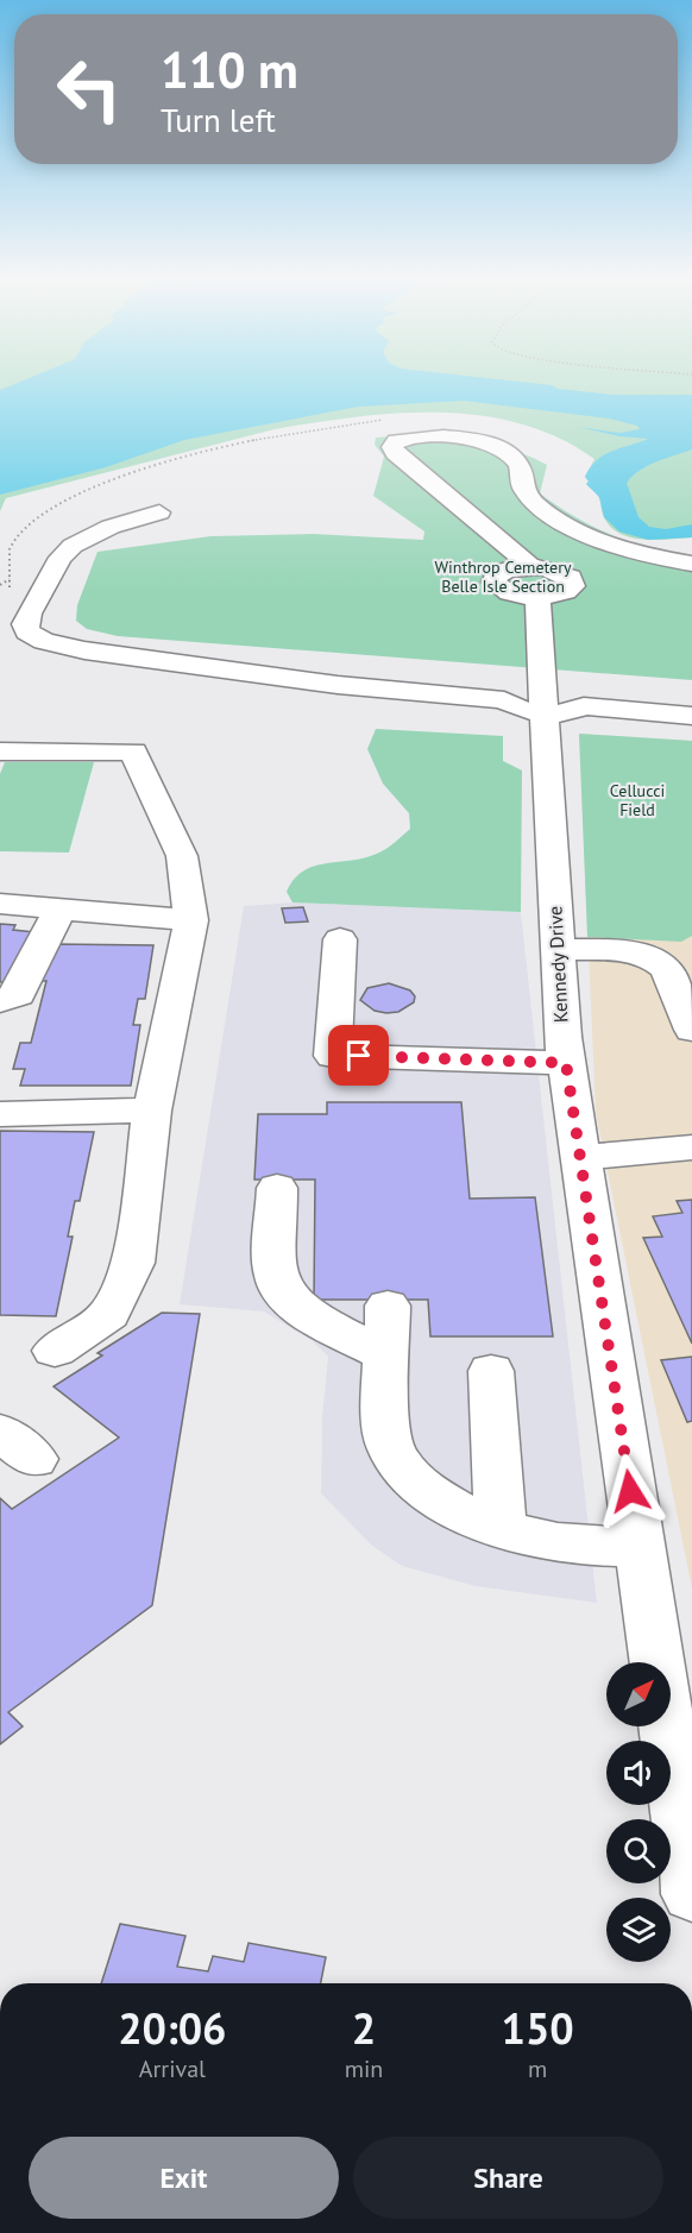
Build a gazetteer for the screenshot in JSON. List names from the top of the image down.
{
  "streets": {
    "street": ["Kennedy Drive"]
  },
  "parks": ["Winthrop Cemetery Belle Isle Section", "Cellucci Field"],
  "north": "top right",
  "page": {
    "turn": ["110 m", "Turn left"],
    "eta": [
      "20:06",
      "Arrival",
      "2",
      "min",
      "150",
      "m"
    ],
    "buttons": ["Exit", "Share"]
  }
}
